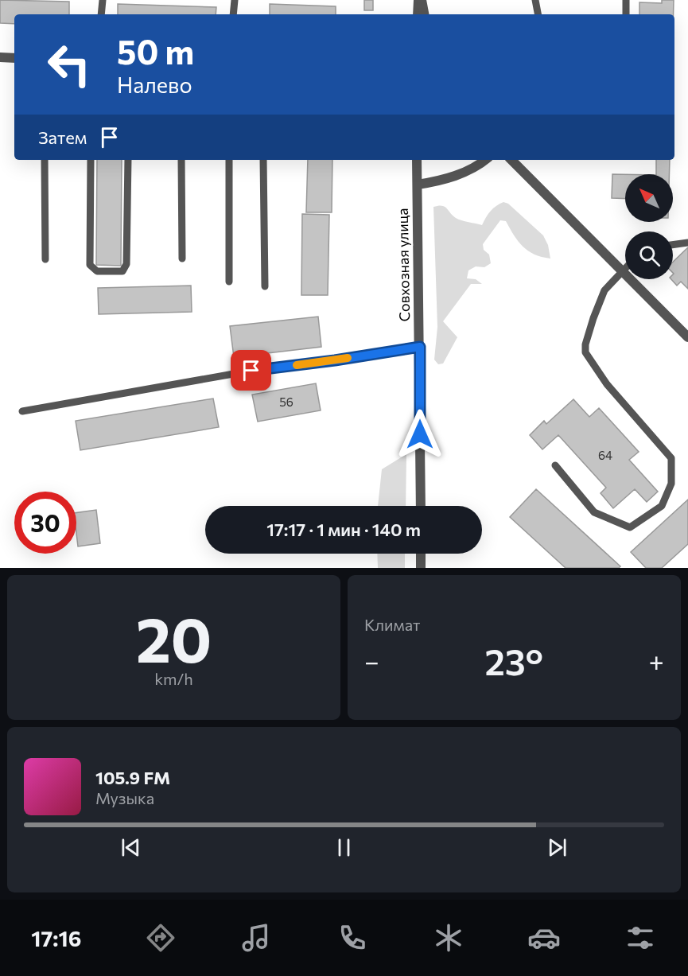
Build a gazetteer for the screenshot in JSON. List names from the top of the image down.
{
  "streets": {
    "street": ["Совхозная улица"]
  },
  "house_numbers": ["56", "64"],
  "north": "top left",
  "page": {
    "turn": ["50 m", "Налево"],
    "then": "Затем",
    "limit": "30",
    "trip": "17:17 · 1 мин · 140 m",
    "tile": [
      ["20", "km/h"],
      "Климат"
    ],
    "heat": ["−", "23°", "+"],
    "song": ["105.9 FM", "Музыка"],
    "tabs": "17:16"
  }
}
